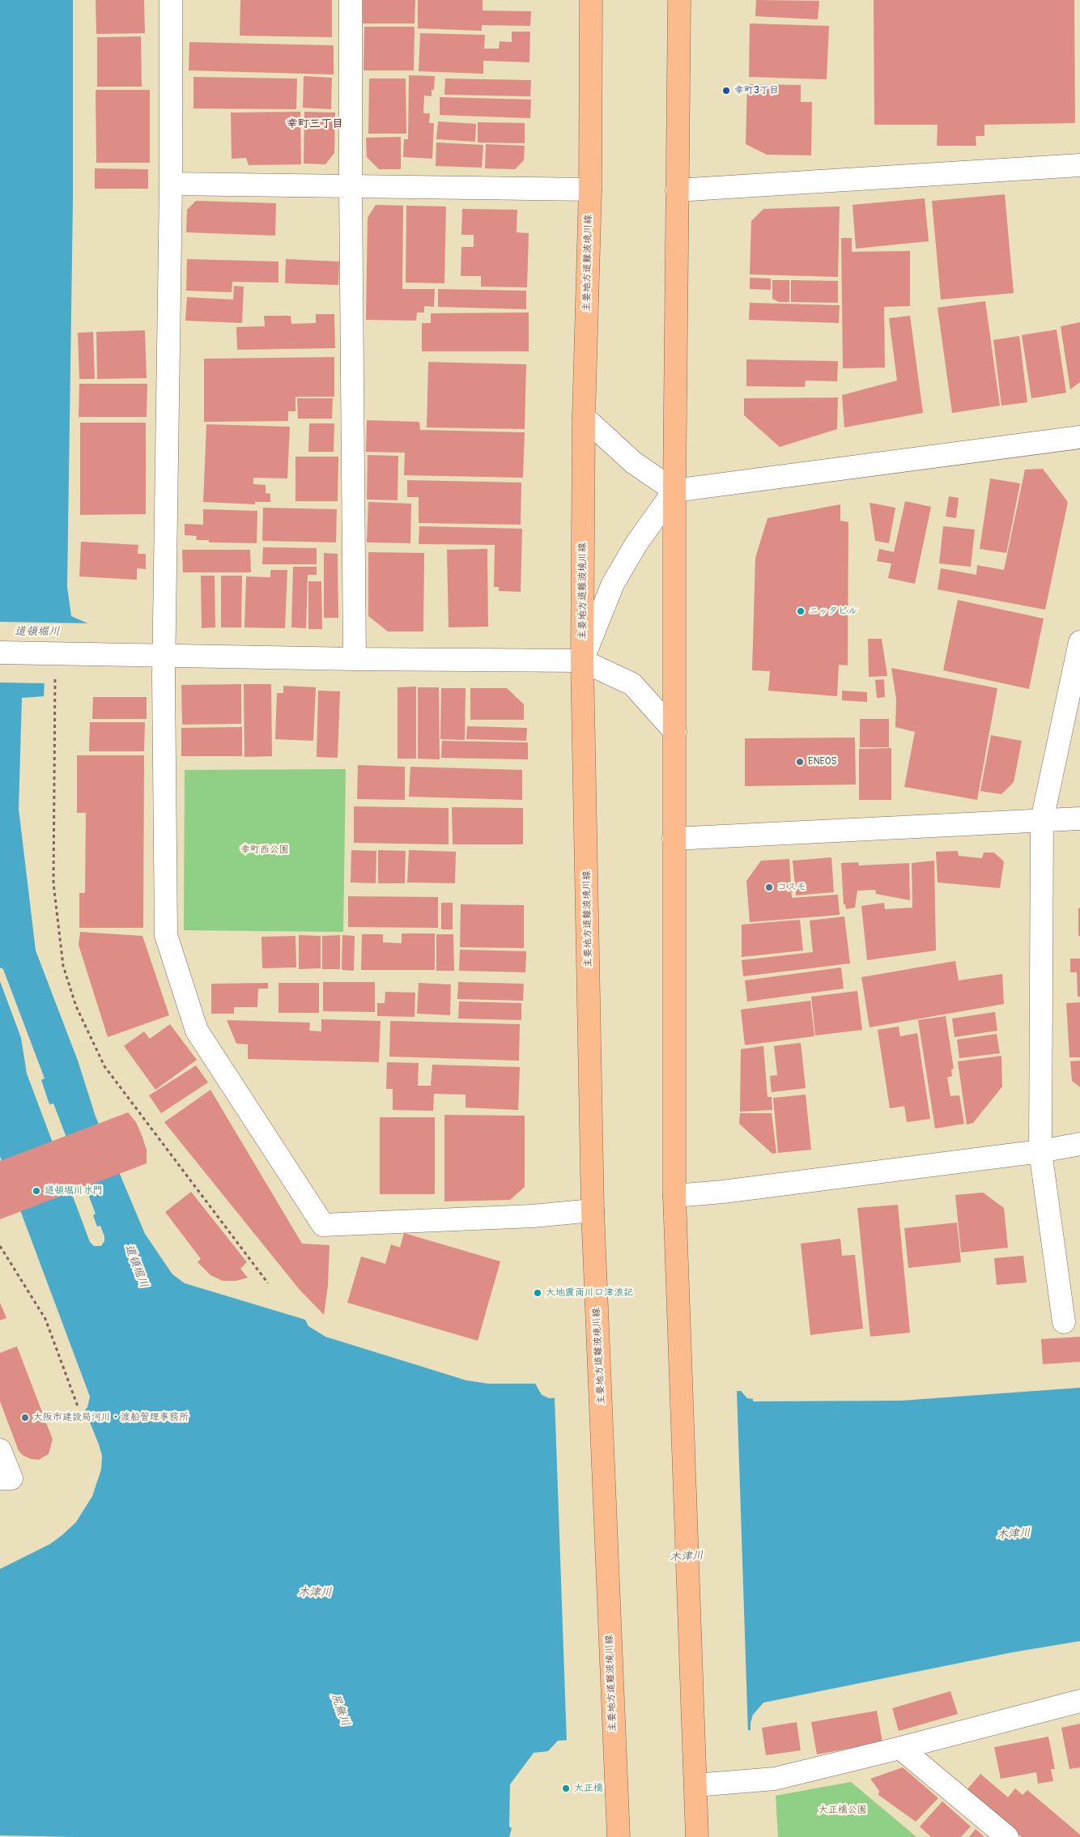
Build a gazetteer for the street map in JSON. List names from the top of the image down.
{
  "streets": {
    "main road": ["主要地方道難波境川線"]
  },
  "districts": ["幸町三丁目"],
  "water": ["道頓堀川", "木津川", "尻無川"],
  "parks": ["幸町西公園", "大正橋公園"],
  "places": [
    "幸町3丁目",
    "ニッタビル",
    "ENEOS",
    "コスモ",
    "道頓堀川水門",
    "大地震両川口津浪記",
    "大阪市建設局河川・渡船管理事務所",
    "大正橋"
  ]
}
